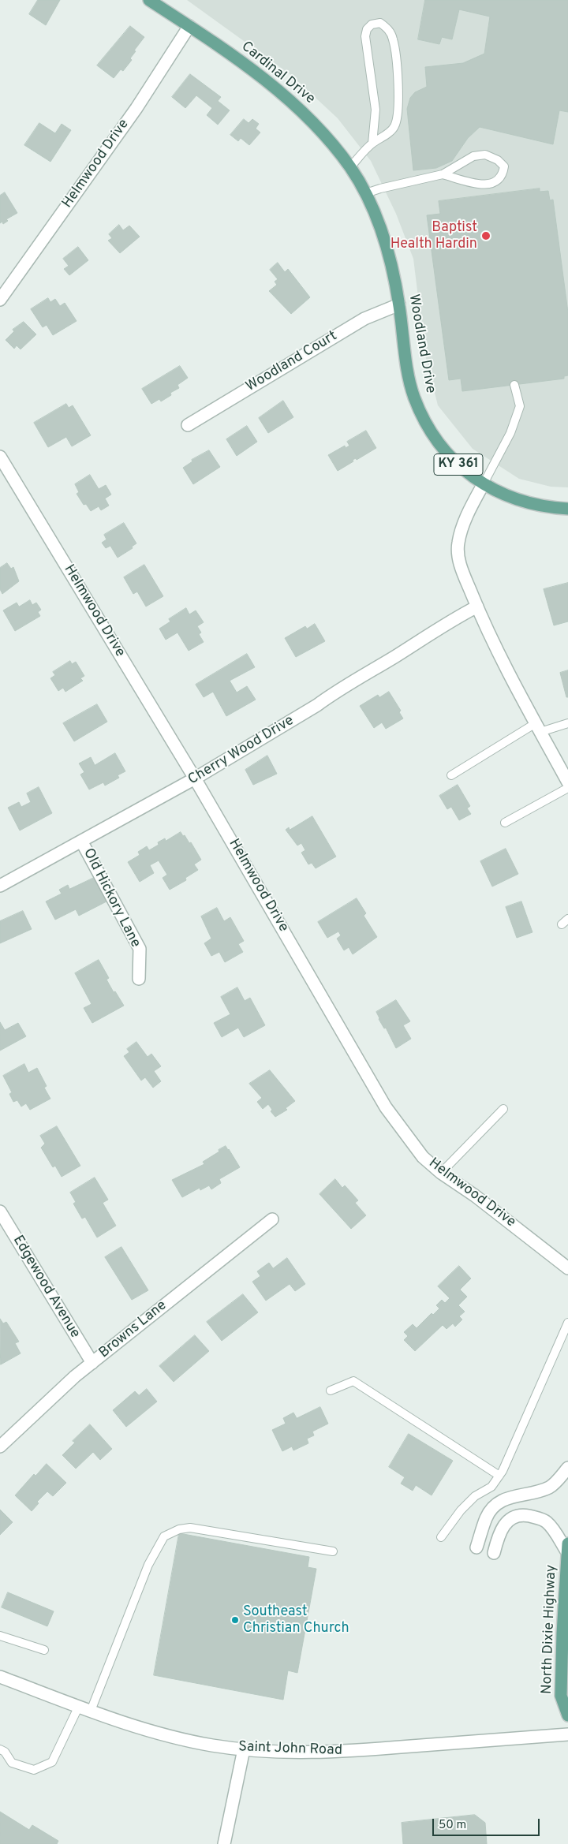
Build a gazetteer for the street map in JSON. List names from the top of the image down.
{
  "streets": {
    "main road": [
      "Cardinal Drive",
      "Woodland Drive",
      "KY 361",
      "North Dixie Highway"
    ],
    "street": [
      "Helmwood Drive",
      "Woodland Court",
      "Cherry Wood Drive",
      "Old Hickory Lane",
      "Edgewood Avenue",
      "Browns Lane",
      "Saint John Road"
    ]
  },
  "crossings": [
    ["Cardinal Drive", "Helmwood Drive"],
    ["Cardinal Drive", "Woodland Drive"],
    ["Helmwood Drive", "Cherry Wood Drive"],
    ["Woodland Drive", "Woodland Court"],
    ["Cherry Wood Drive", "Old Hickory Lane"],
    ["Edgewood Avenue", "Browns Lane"]
  ],
  "places": ["Baptist Health Hardin", "Southeast Christian Church"],
  "scale_bar": "50 m"
}
